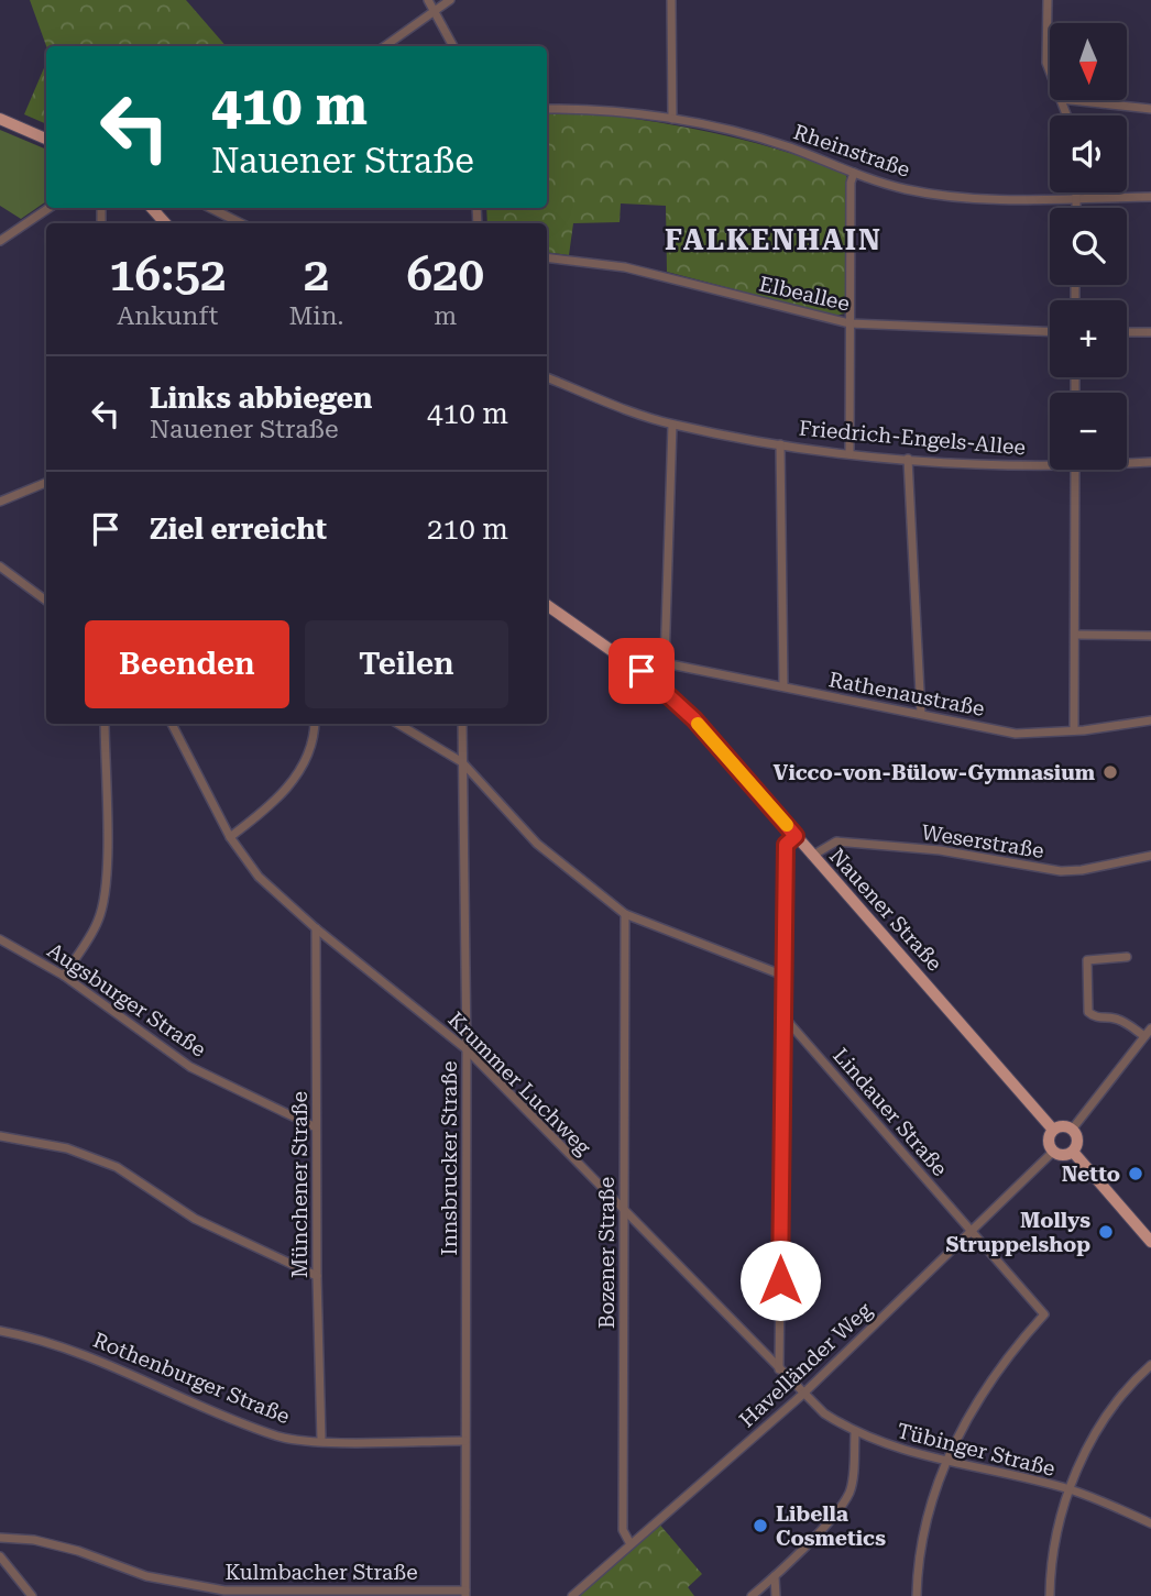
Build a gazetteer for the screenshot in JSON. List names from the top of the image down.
{
  "streets": {
    "main road": ["Nauener Straße"],
    "street": [
      "Rheinstraße",
      "Elbeallee",
      "Friedrich-Engels-Allee",
      "Rathenaustraße",
      "Weserstraße",
      "Augsburger Straße",
      "Krummer Luchweg",
      "Lindauer Straße",
      "Innsbrucker Straße",
      "Münchener Straße",
      "Bozener Straße",
      "Havelländer Weg",
      "Rothenburger Straße",
      "Tübinger Straße",
      "Kulmbacher Straße"
    ]
  },
  "crossings": [
    ["Friedrich-Engels-Allee", "Rathenaustraße"],
    ["Weserstraße", "Nauener Straße"],
    ["Nauener Straße", "Havelländer Weg"],
    ["Augsburger Straße", "Münchener Straße"],
    ["Krummer Luchweg", "Innsbrucker Straße"],
    ["Krummer Luchweg", "Münchener Straße"],
    ["Krummer Luchweg", "Bozener Straße"],
    ["Krummer Luchweg", "Havelländer Weg"],
    ["Krummer Luchweg", "Tübinger Straße"],
    ["Lindauer Straße", "Havelländer Weg"],
    ["Lindauer Straße", "Tübinger Straße"],
    ["Innsbrucker Straße", "Rothenburger Straße"],
    ["Innsbrucker Straße", "Kulmbacher Straße"],
    ["Münchener Straße", "Rothenburger Straße"],
    ["Bozener Straße", "Havelländer Weg"],
    ["Havelländer Weg", "Tübinger Straße"]
  ],
  "districts": ["FALKENHAIN"],
  "places": [
    "Vicco-von-Bülow-Gymnasium",
    "Netto",
    "Mollys Struppelshop",
    "Libella Cosmetics"
  ],
  "north": "bottom",
  "page": {
    "map_buttons": ["+", "−"],
    "turn": ["410 m", "Nauener Straße"],
    "eta": [
      "16:52",
      "Ankunft",
      "2",
      "Min.",
      "620",
      "m"
    ],
    "list": [
      {
        "name": "Links abbiegen",
        "note": "Nauener Straße",
        "value": "410 m"
      },
      {
        "name": "Ziel erreicht",
        "value": "210 m"
      }
    ],
    "buttons": ["Beenden", "Teilen"]
  }
}
